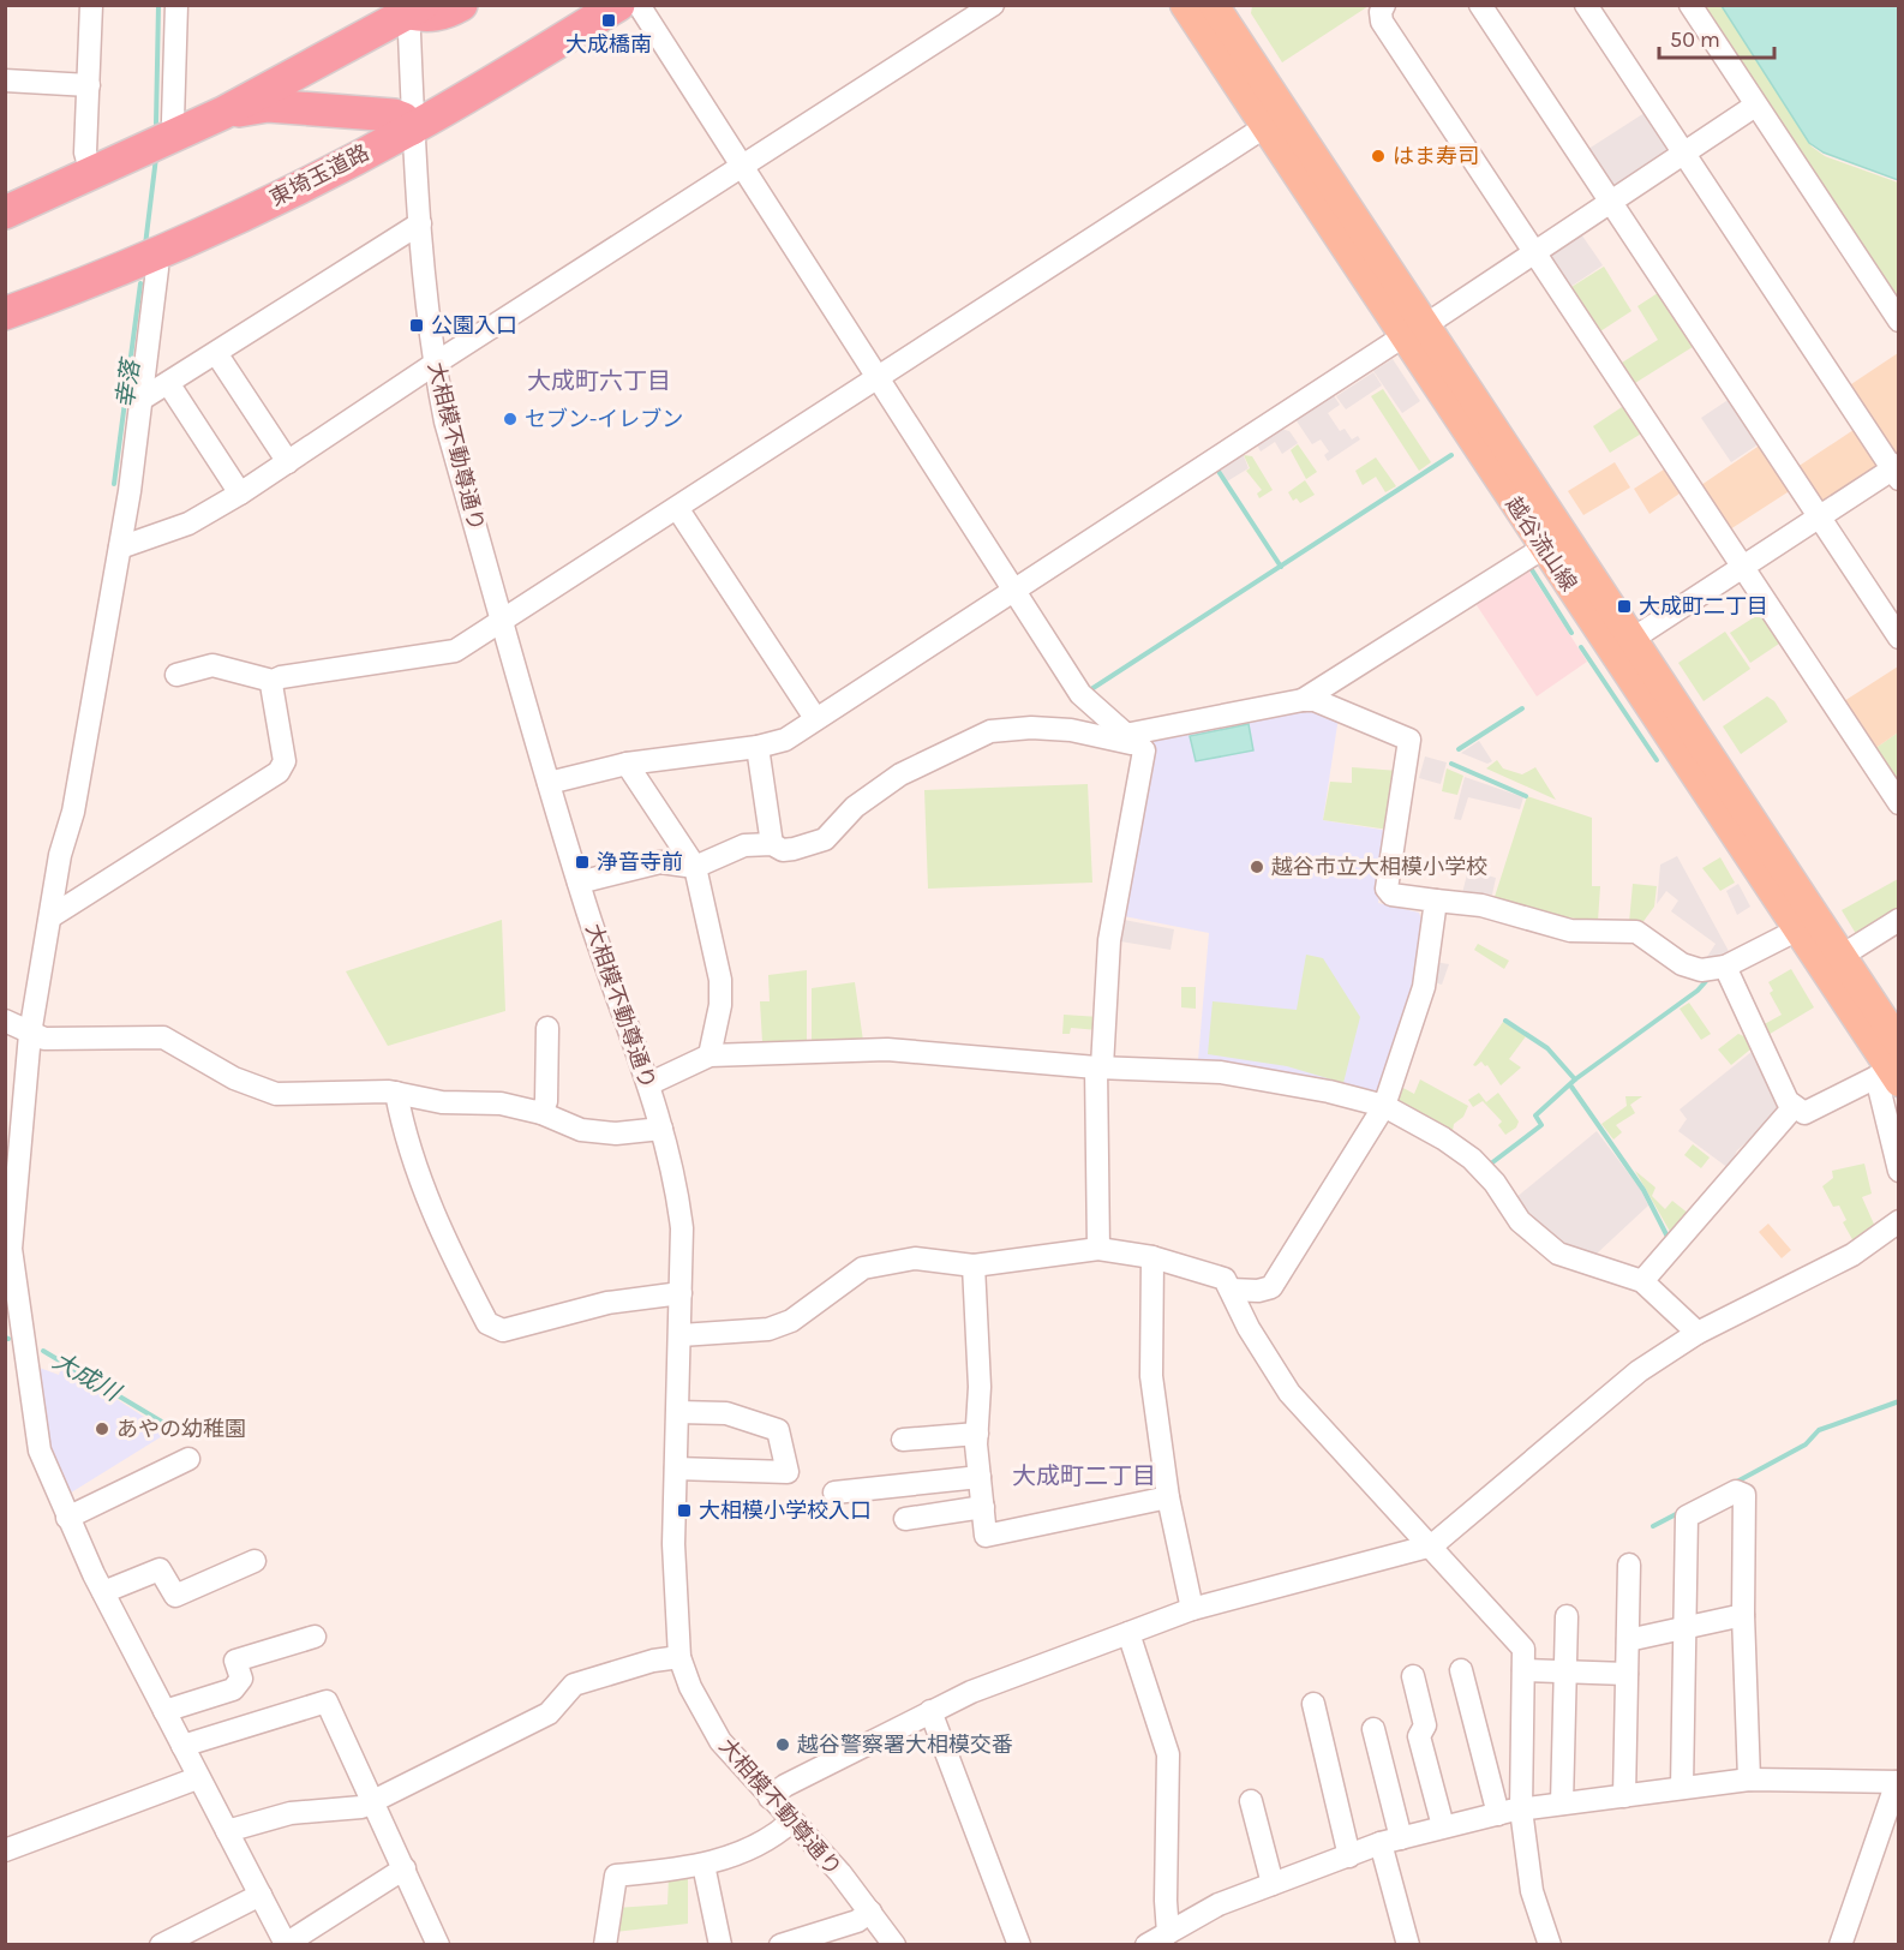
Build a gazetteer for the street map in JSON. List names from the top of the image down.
{
  "streets": {
    "highway": ["東埼玉道路"],
    "main road": ["越谷流山線"],
    "street": ["大相模不動尊通り"]
  },
  "crossings": [
    ["東埼玉道路", "大相模不動尊通り"]
  ],
  "districts": ["大成町六丁目", "大成町二丁目"],
  "water": ["幸落", "大成川"],
  "places": {
    "transit": [
      "大成橋南",
      "公園入口",
      "大成町二丁目",
      "浄音寺前",
      "大相模小学校入口"
    ],
    "other": [
      "はま寿司",
      "セブン-イレブン",
      "越谷市立大相模小学校",
      "あやの幼稚園",
      "越谷警察署大相模交番"
    ]
  },
  "scale_bar": "50 m"
}
